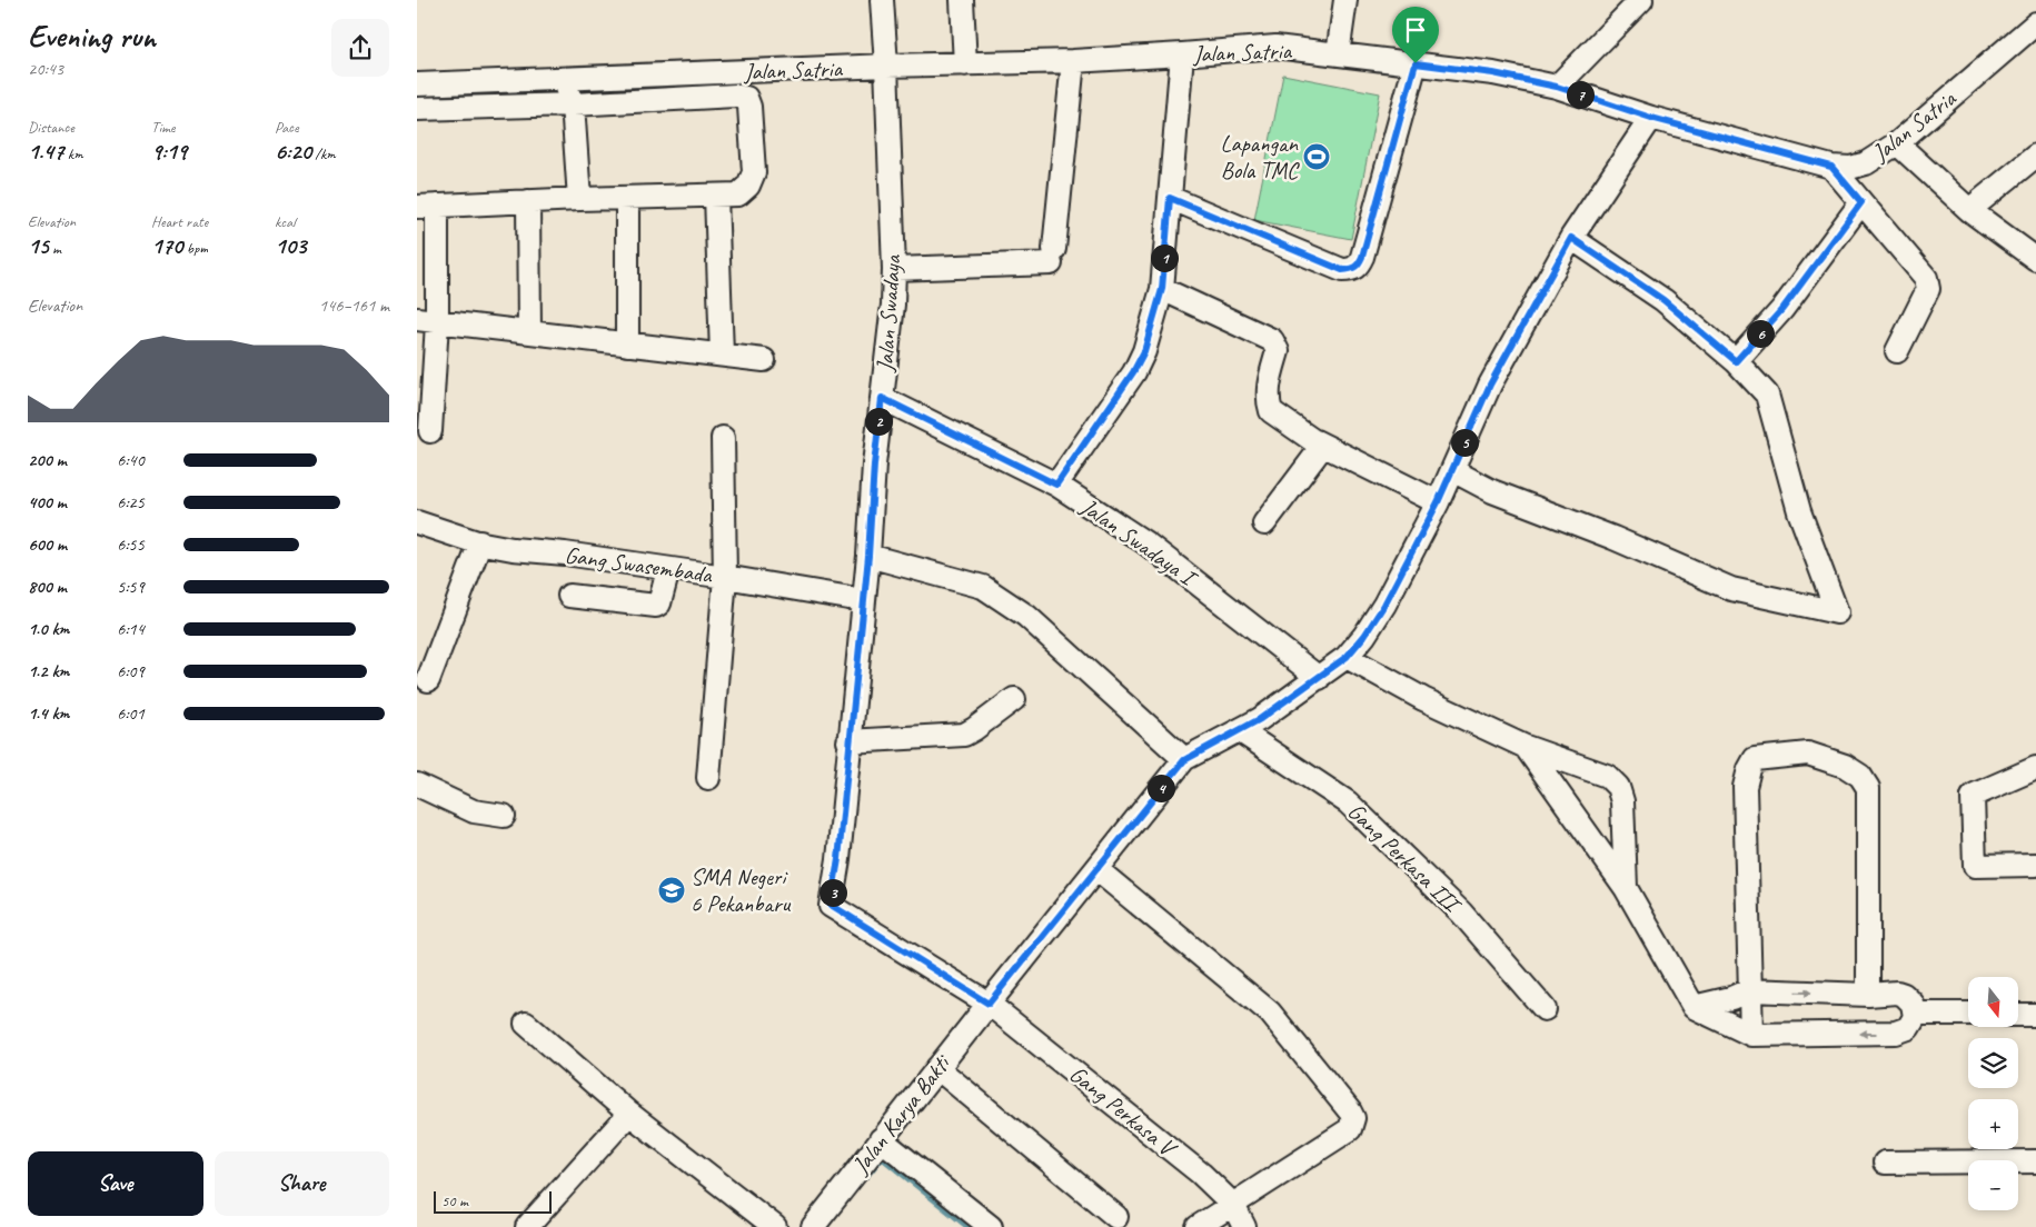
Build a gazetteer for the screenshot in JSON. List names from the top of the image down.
{
  "streets": {
    "street": [
      "Jalan Satria",
      "Jalan Swadaya",
      "Jalan Swadaya I",
      "Gang Swasembada",
      "Gang Perkasa III",
      "Gang Perkasa V",
      "Jalan Karya Bakti"
    ]
  },
  "crossings": [
    ["Jalan Satria", "Jalan Swadaya"],
    ["Jalan Swadaya", "Jalan Swadaya I"],
    ["Jalan Swadaya", "Gang Swasembada"],
    ["Jalan Swadaya", "Gang Perkasa V"],
    ["Jalan Swadaya", "Jalan Karya Bakti"],
    ["Gang Perkasa V", "Jalan Karya Bakti"]
  ],
  "places": {
    "sports": ["Lapangan Bola TMC"],
    "school or university": ["SMA Negeri 6 Pekanbaru"]
  },
  "scale_bar": "50 m",
  "north": "bottom",
  "page": {
    "heading": ["Evening run", "20:43"],
    "pins": [
      "7",
      "1",
      "6",
      "2",
      "5",
      "4",
      "3"
    ],
    "stats": [
      ["Distance", "1.47 km"],
      ["Time", "9:19"],
      ["Pace", "6:20 /km"],
      ["Elevation", "15 m"],
      ["Heart rate", "170 bpm"],
      ["kcal", "103"]
    ],
    "chart": ["Elevation", "146–161 m"],
    "list": [
      {
        "name": "200 m",
        "note": "6:40"
      },
      {
        "name": "400 m",
        "note": "6:25"
      },
      {
        "name": "600 m",
        "note": "6:55"
      },
      {
        "name": "800 m",
        "note": "5:59"
      },
      {
        "name": "1.0 km",
        "note": "6:14"
      },
      {
        "name": "1.2 km",
        "note": "6:09"
      },
      {
        "name": "1.4 km",
        "note": "6:01"
      }
    ],
    "map_buttons": ["+", "−"],
    "buttons": ["Save", "Share"],
    "scale": "50 m"
  }
}
